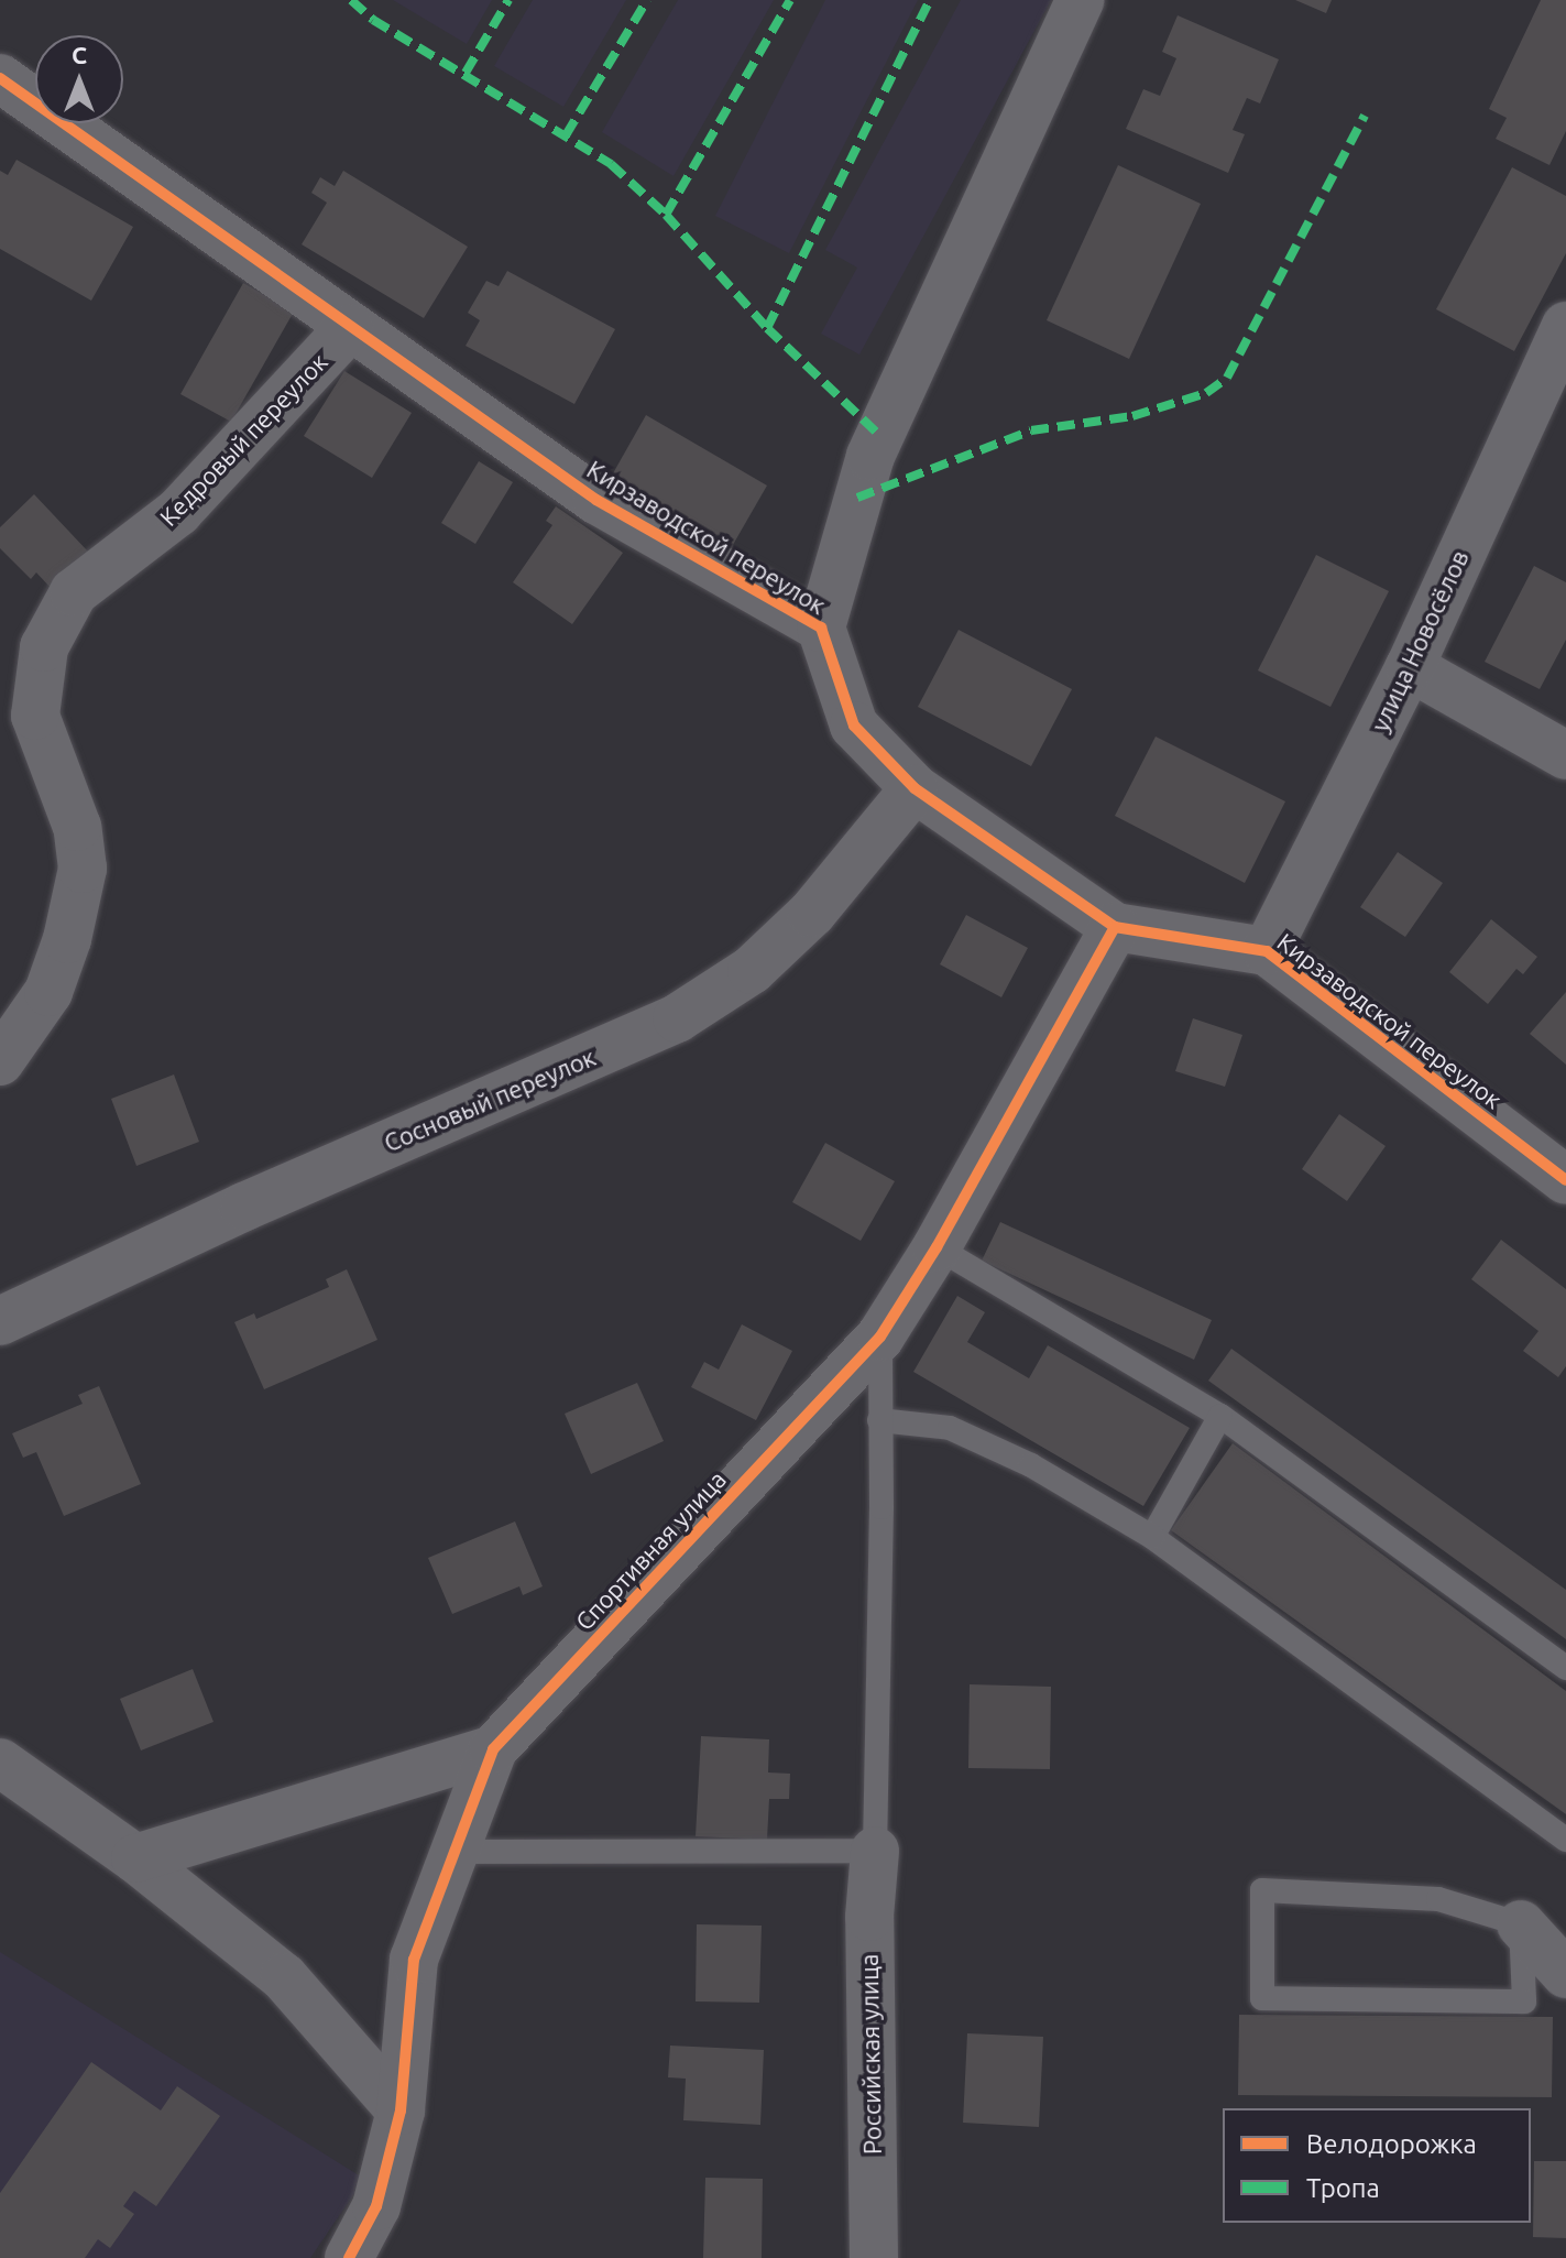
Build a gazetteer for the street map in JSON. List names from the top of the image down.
{
  "streets": {
    "street": [
      "Кедровый переулок",
      "Кирзаводской переулок",
      "улица Новосёлов",
      "Сосновый переулок",
      "Спортивная улица",
      "Российская улица"
    ]
  },
  "crossings": [
    ["Кедровый переулок", "Кирзаводской переулок"],
    ["Кирзаводской переулок", "улица Новосёлов"],
    ["Кирзаводской переулок", "Сосновый переулок"],
    ["Кирзаводской переулок", "Спортивная улица"]
  ],
  "legend": ["Велодорожка", "Тропа"],
  "north": "top"
}
